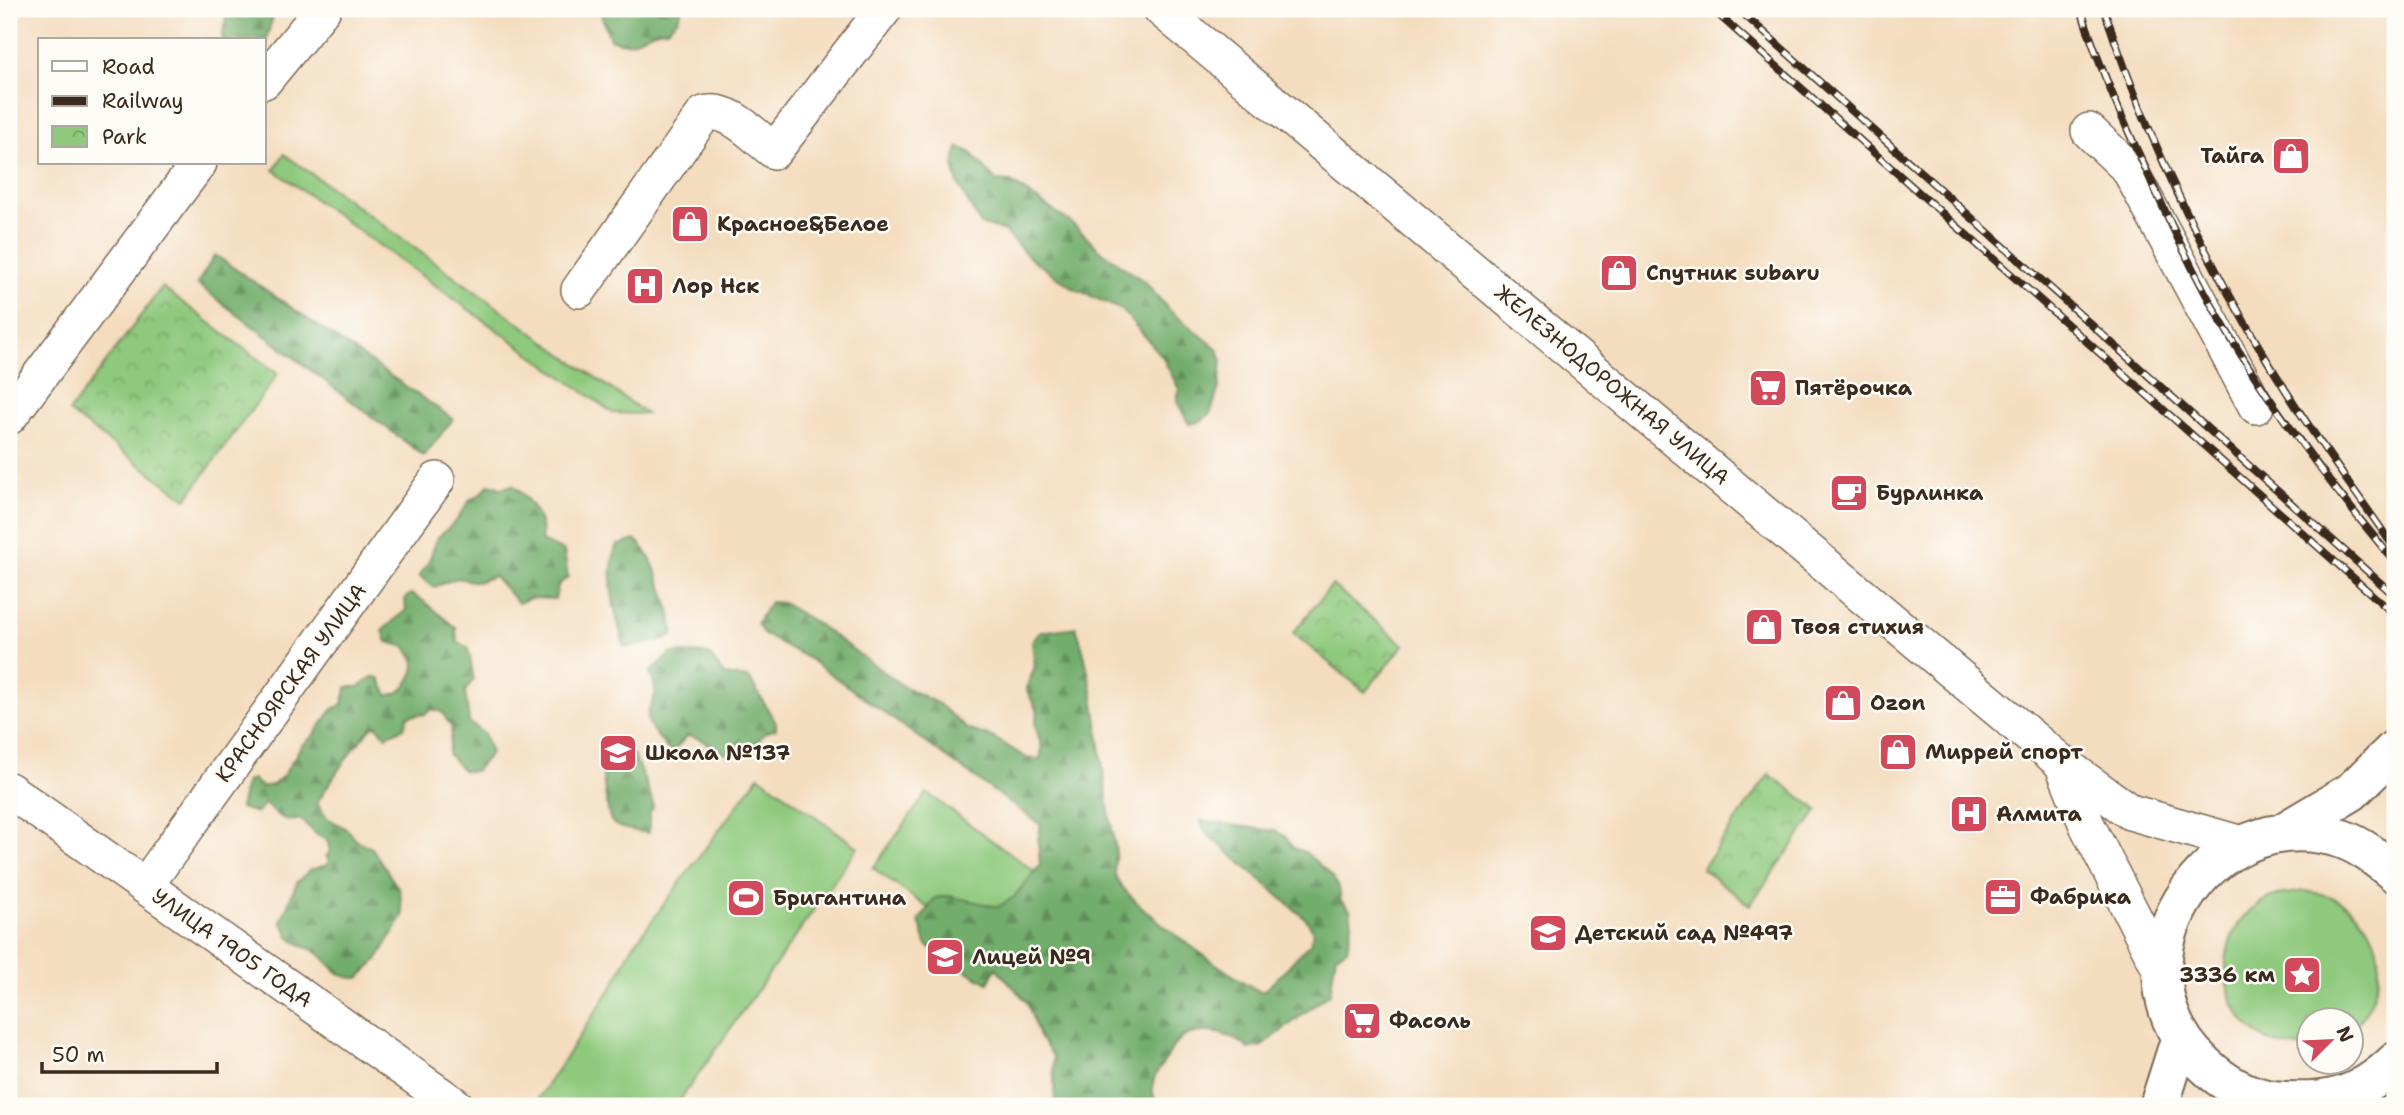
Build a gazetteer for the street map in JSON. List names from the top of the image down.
{
  "streets": {
    "street": ["ЖЕЛЕЗНОДОРОЖНАЯ УЛИЦА", "КРАСНОЯРСКАЯ УЛИЦА", "УЛИЦА 1905 ГОДА"]
  },
  "crossings": [
    ["КРАСНОЯРСКАЯ УЛИЦА", "УЛИЦА 1905 ГОДА"]
  ],
  "places": {
    "shop": [
      "Тайга",
      "Красное&Белое",
      "Спутник subaru",
      "Твоя стихия",
      "Ozon",
      "Миррей спорт"
    ],
    "hospital": ["Лор Нск", "Алмита"],
    "supermarket": ["Пятёрочка", "Фасоль"],
    "cafe": ["Бурлинка"],
    "school or university": ["Школа №137", "Детский сад №497", "Лицей №9"],
    "office": ["Фабрика"],
    "sports": ["Бригантина"],
    "place": ["3336 км"]
  },
  "legend": ["Road", "Railway", "Park"],
  "scale_bar": "50 m",
  "north": "top right"
}
